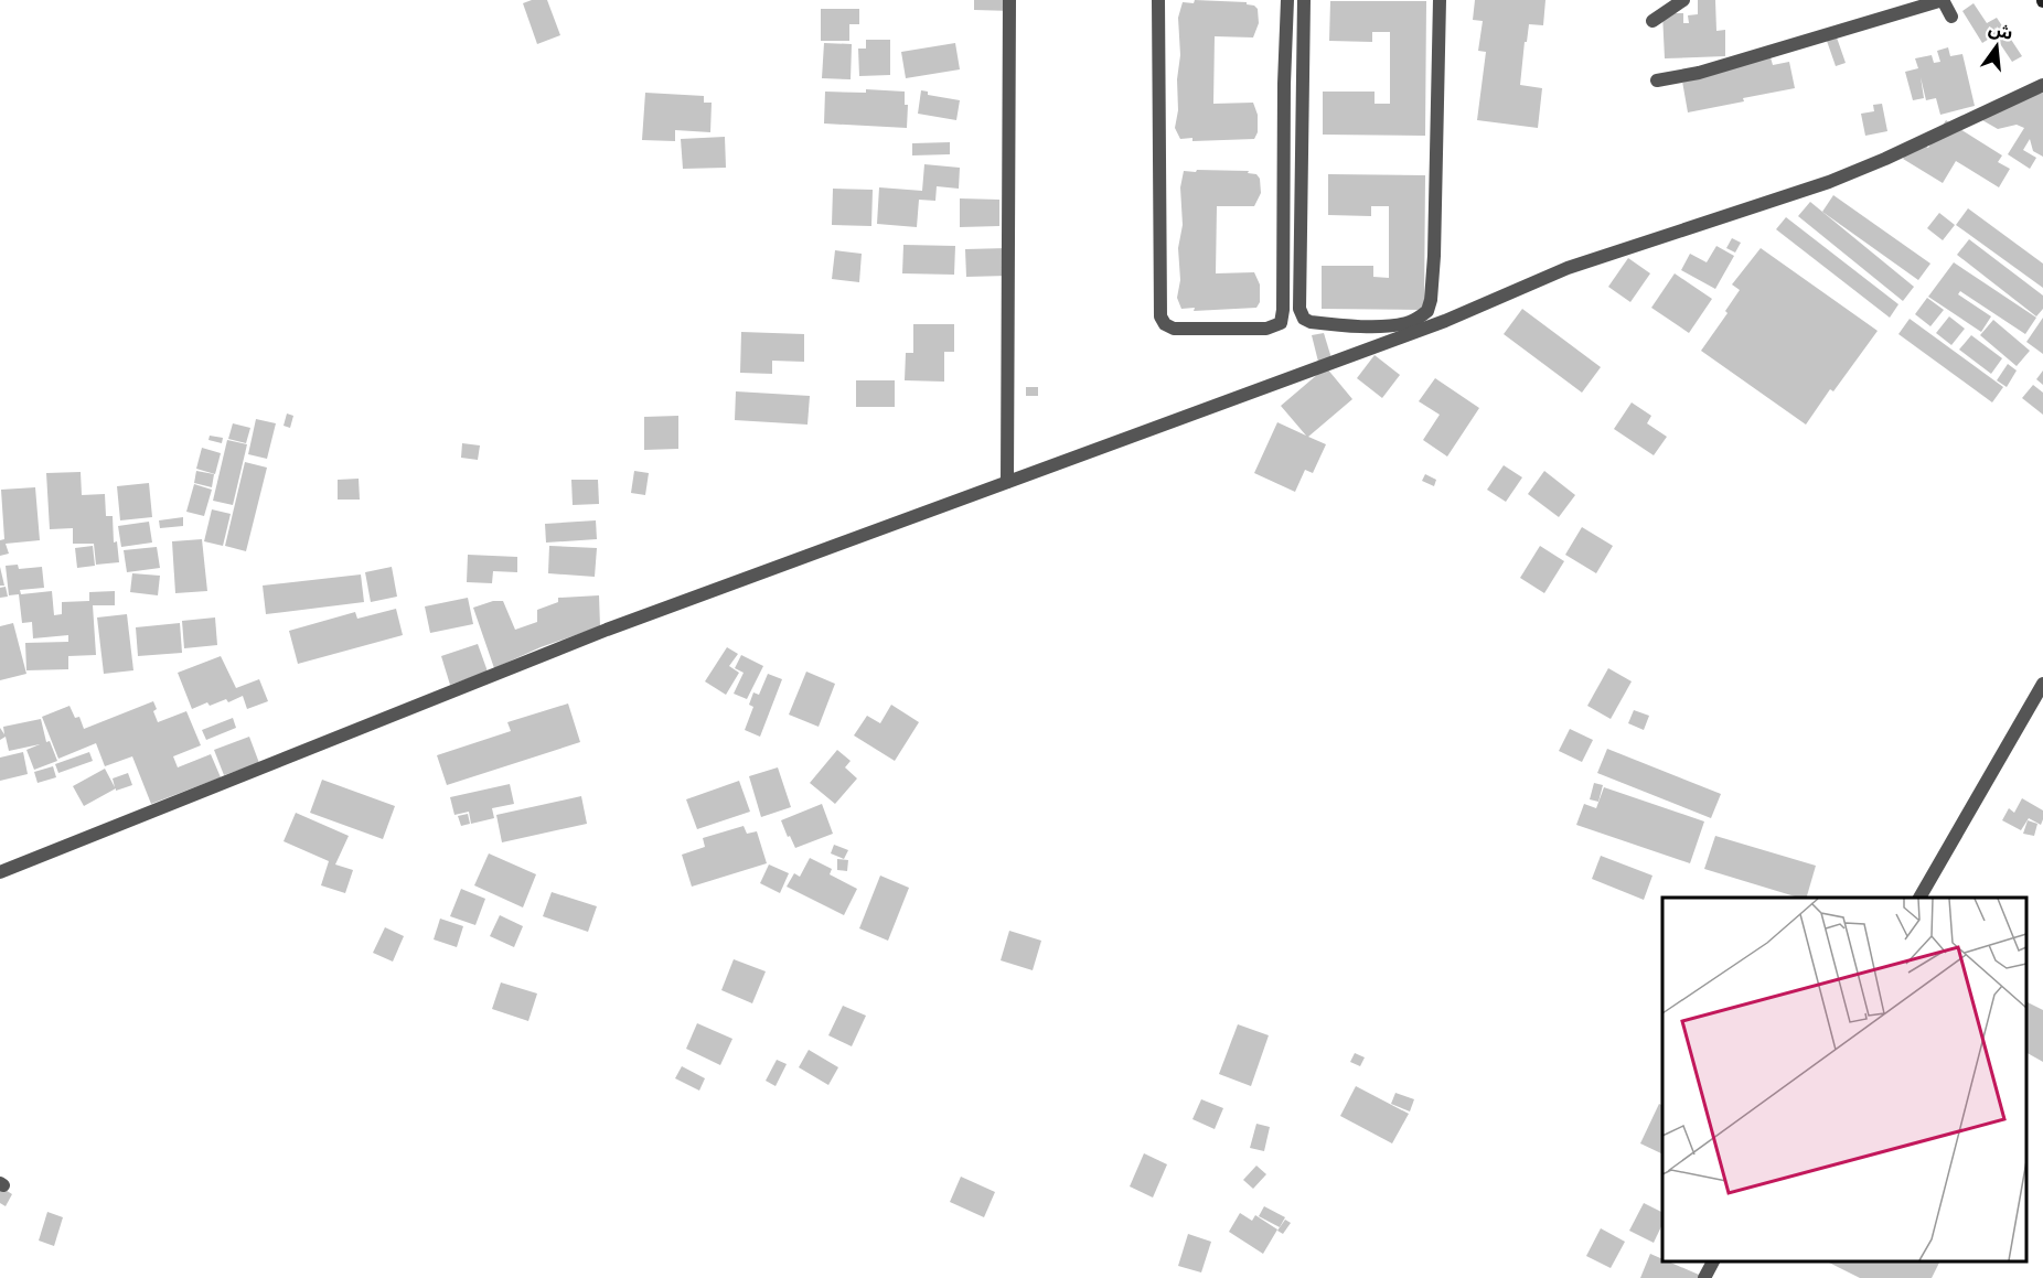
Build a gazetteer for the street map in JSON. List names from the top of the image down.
{
  "north": "top"
}
